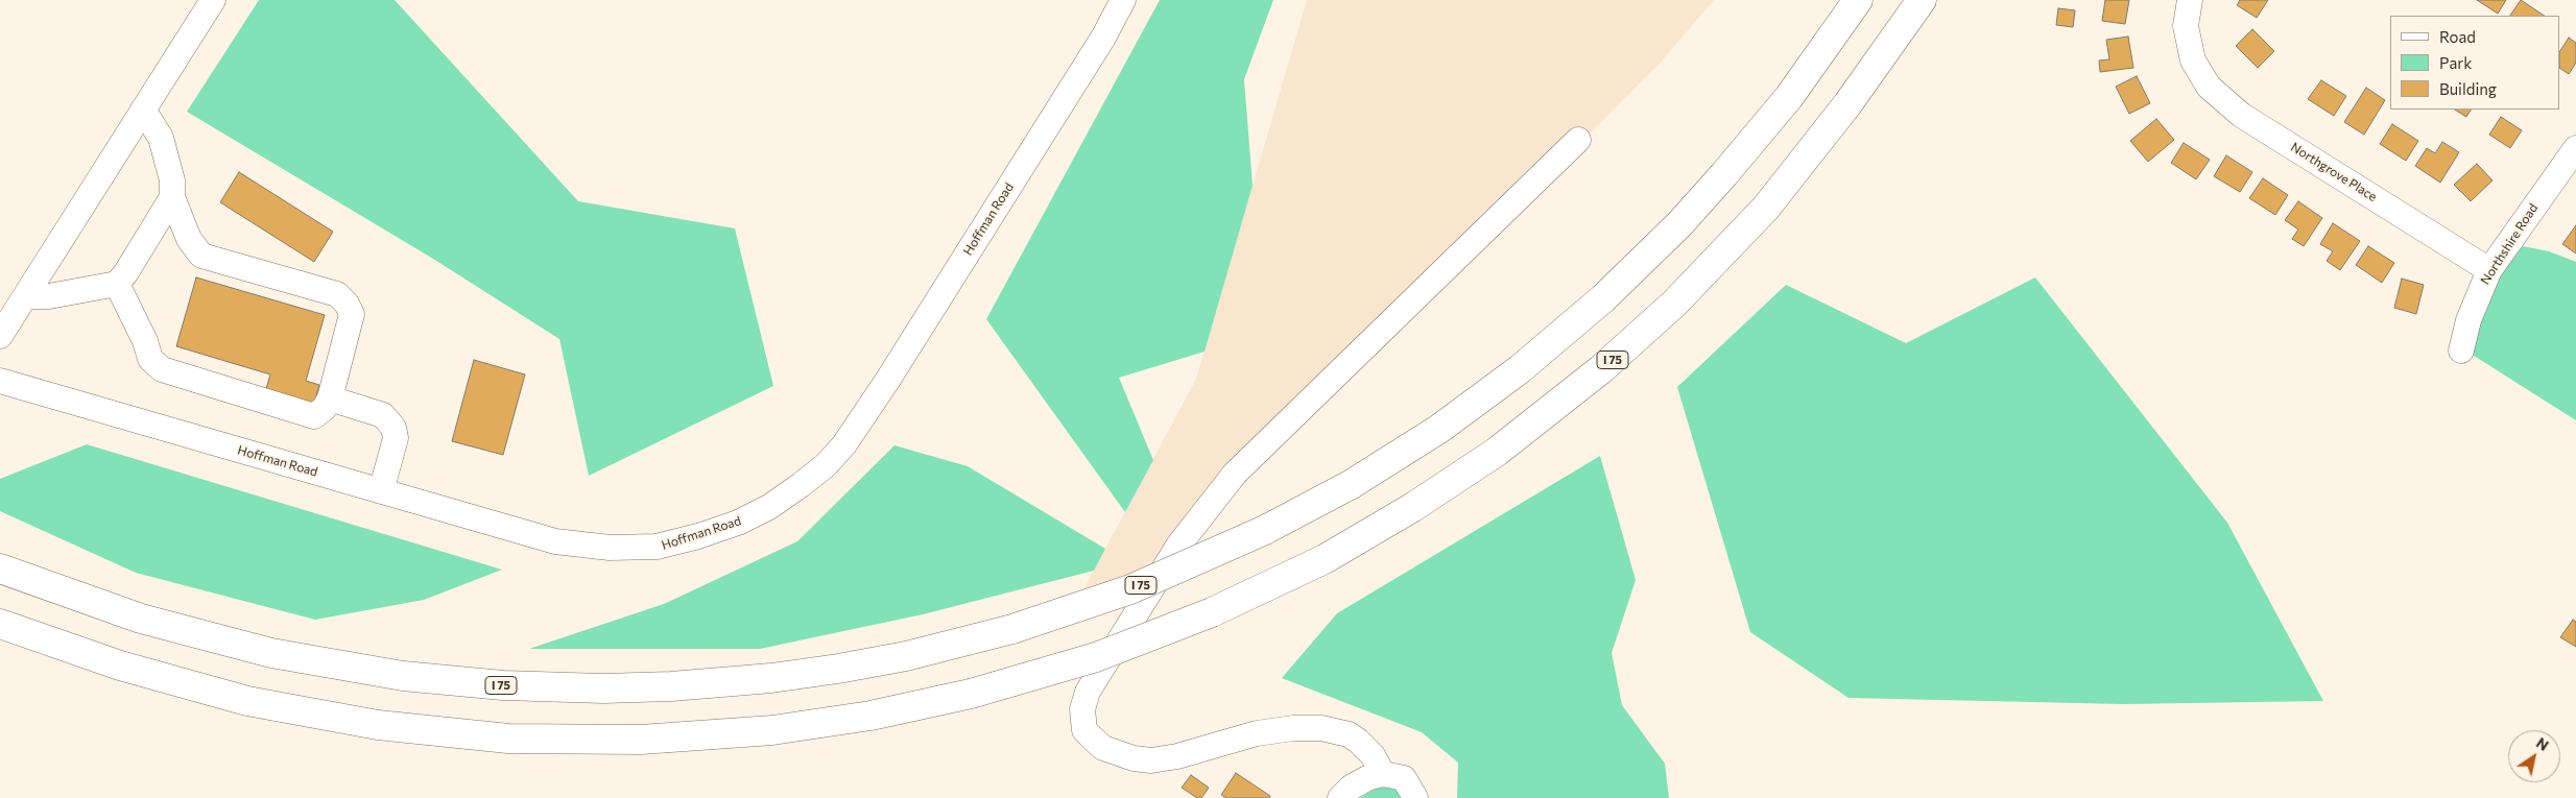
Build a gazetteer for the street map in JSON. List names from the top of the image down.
{
  "streets": {
    "highway": ["I 75"],
    "street": ["Northgrove Place", "Hoffman Road", "Northshire Road"]
  },
  "crossings": [
    ["Northgrove Place", "Northshire Road"]
  ],
  "legend": ["Road", "Park", "Building"],
  "north": "top right"
}
